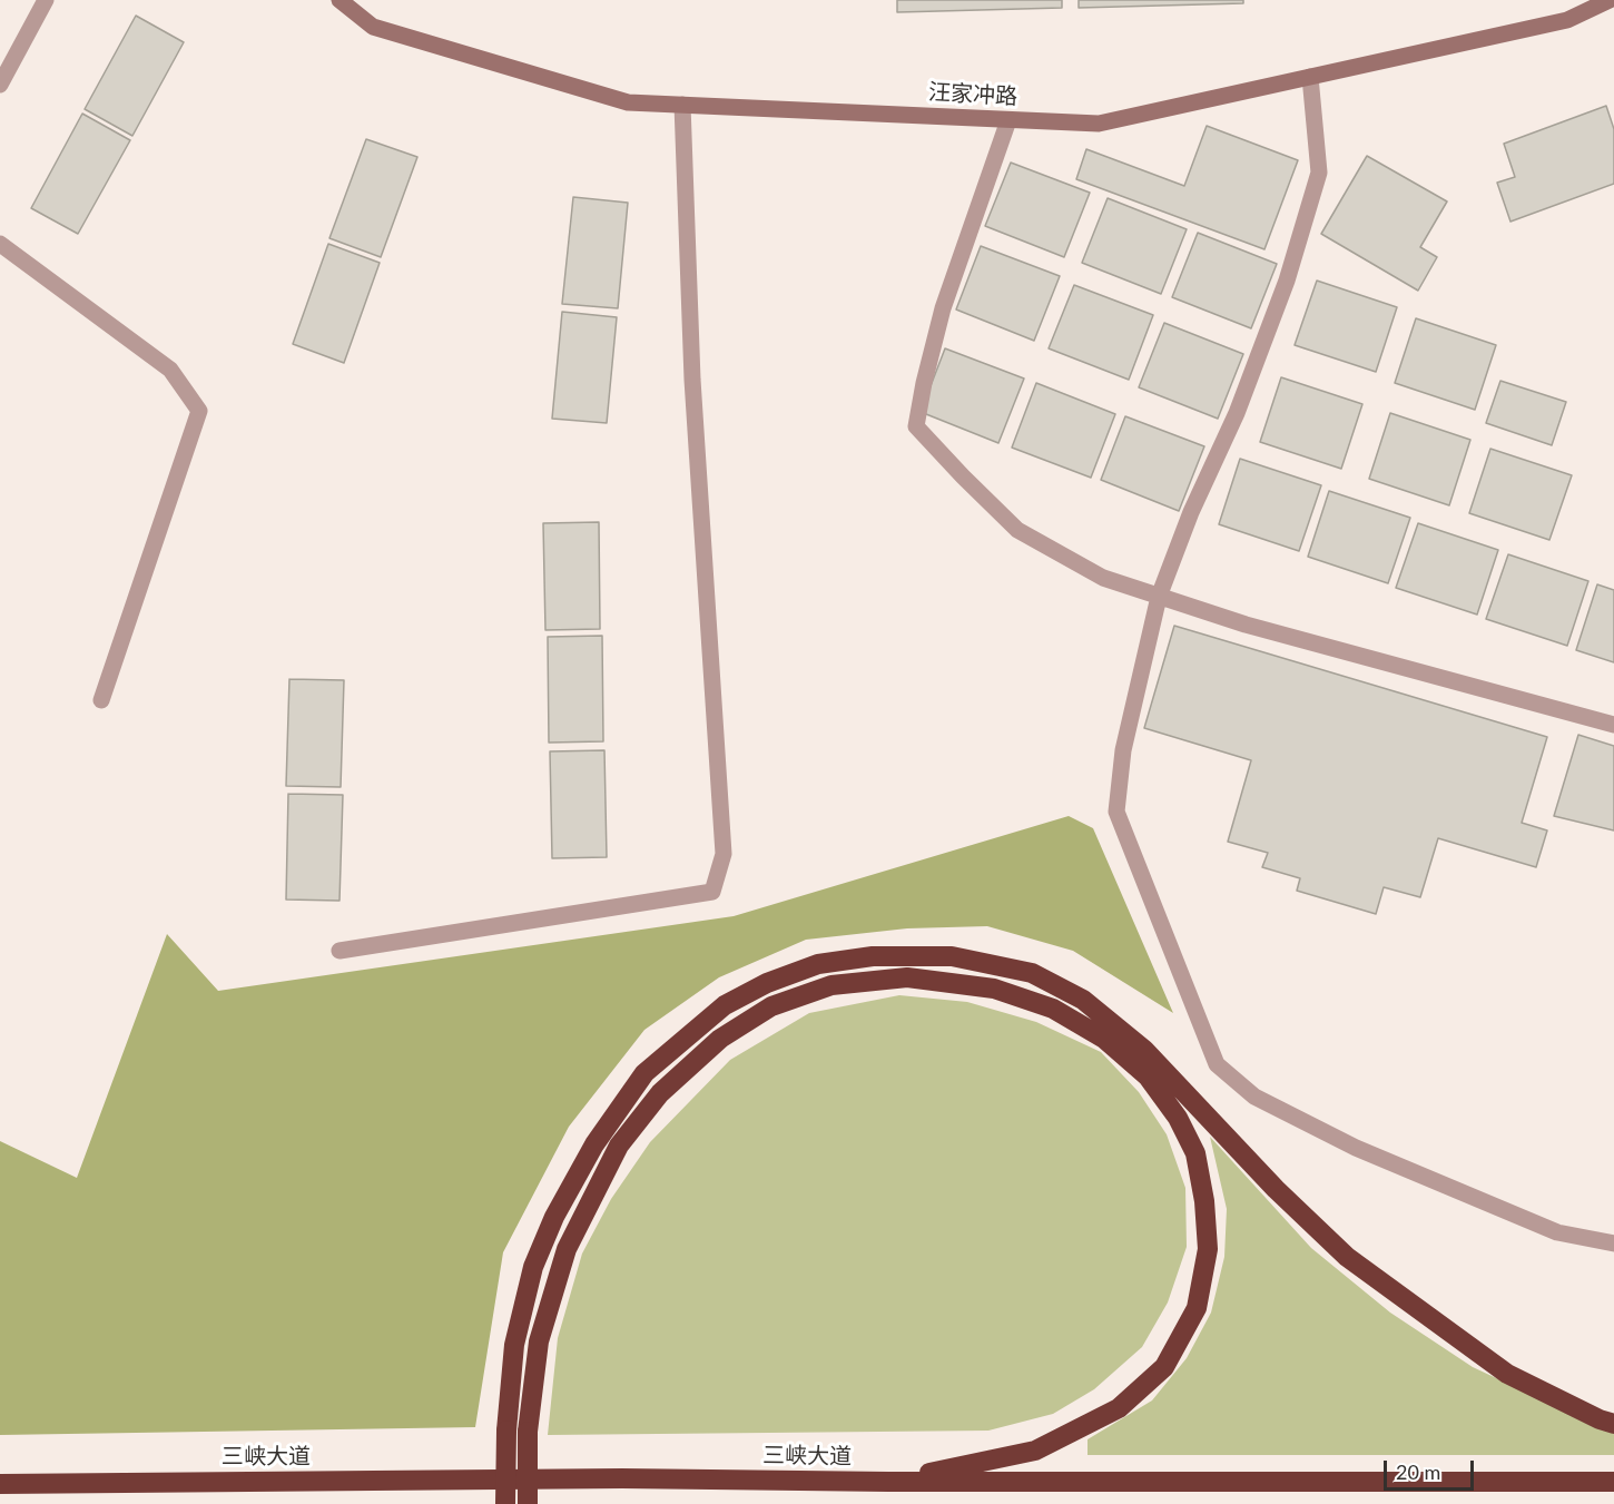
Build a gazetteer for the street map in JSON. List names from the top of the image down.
{
  "streets": {
    "highway": ["三峡大道"],
    "street": ["汪家冲路"]
  },
  "scale_bar": "20 m"
}
